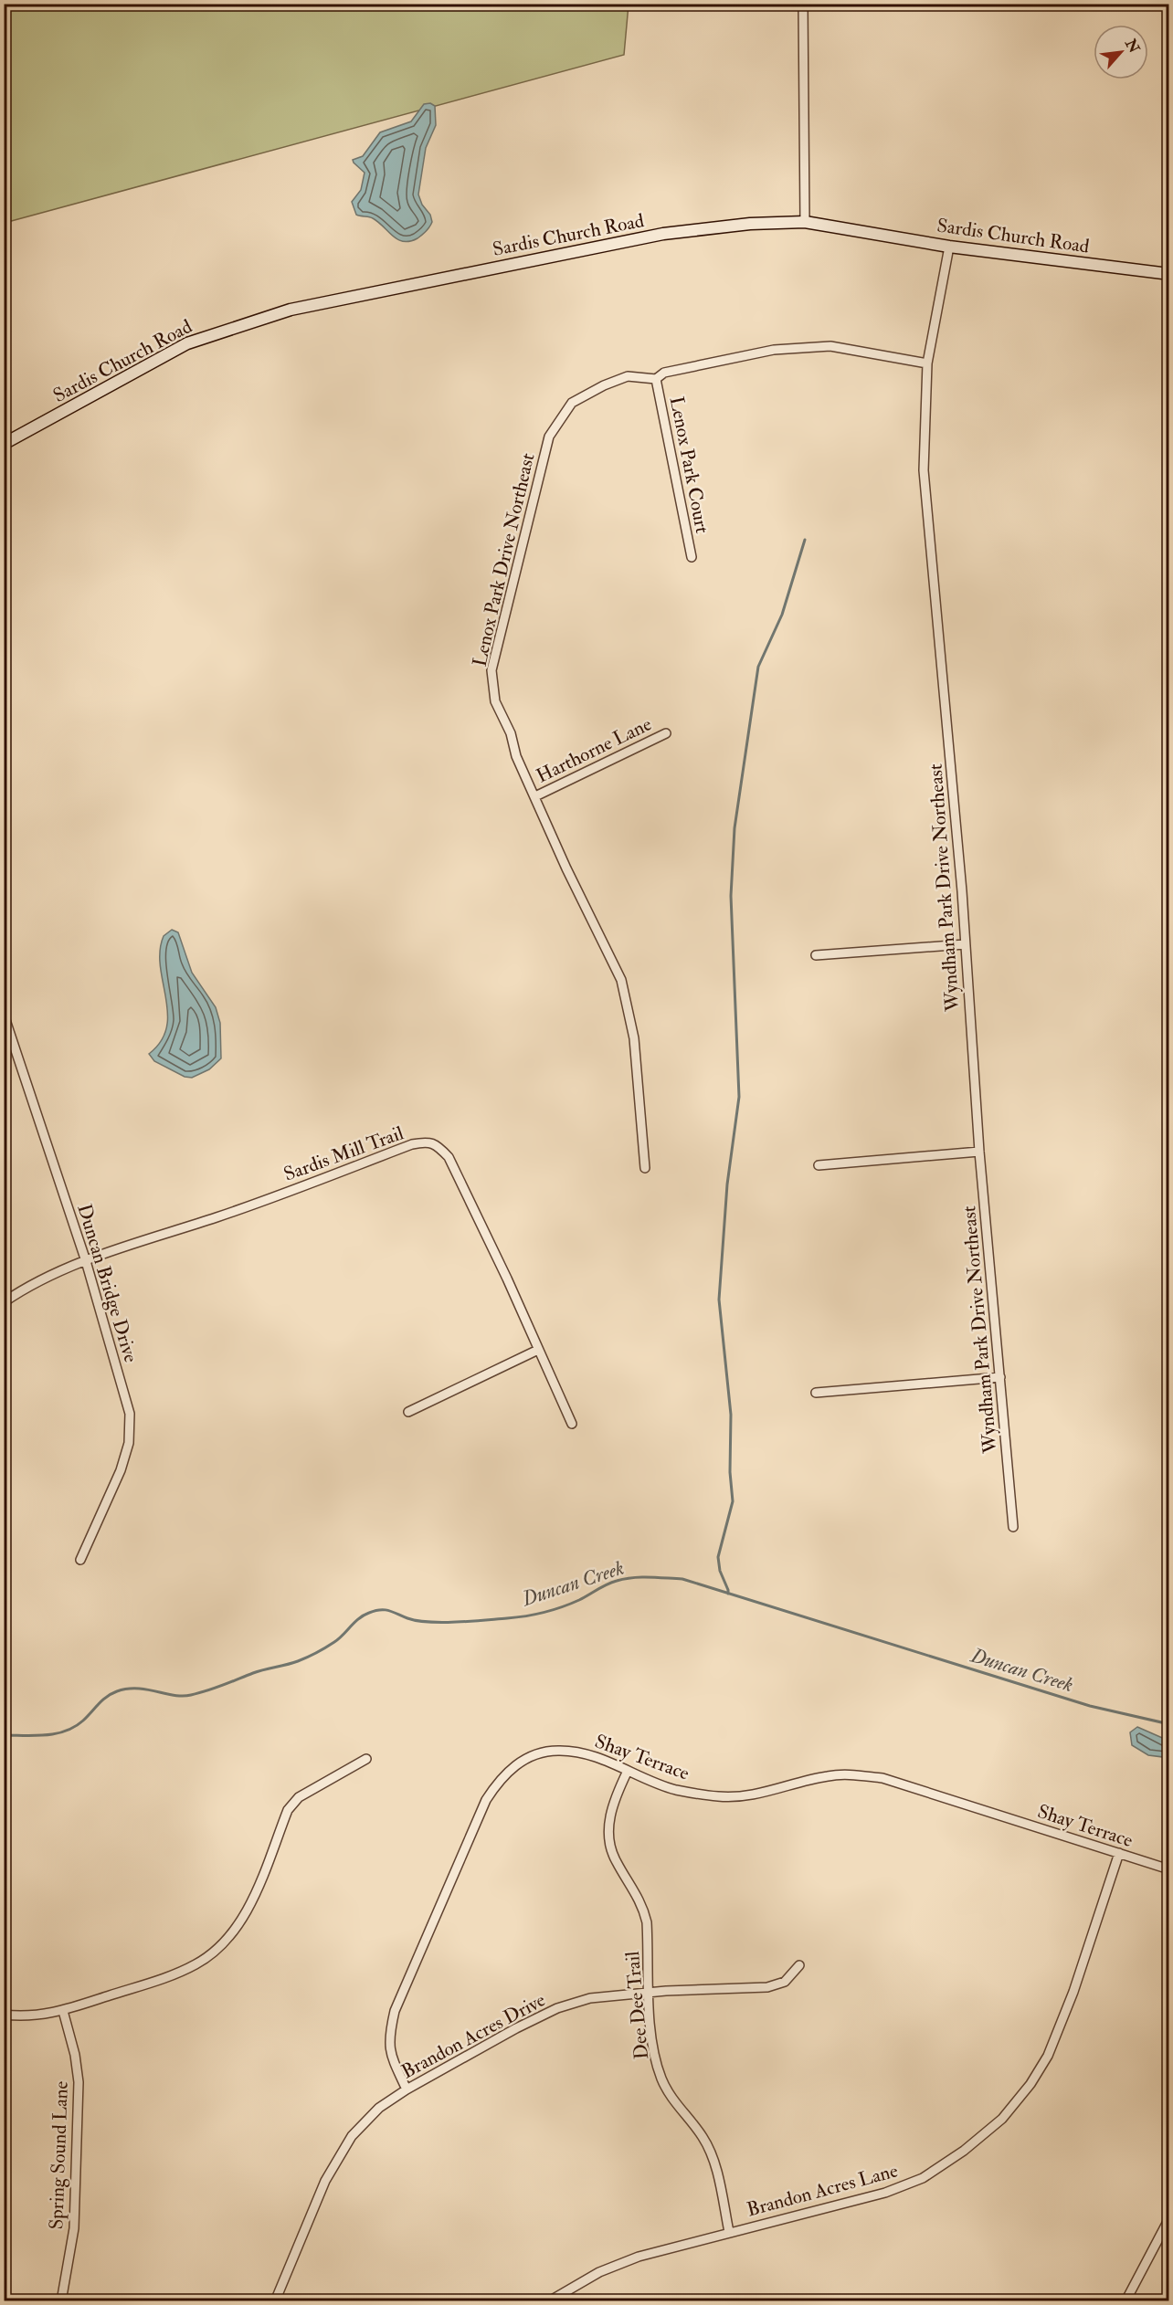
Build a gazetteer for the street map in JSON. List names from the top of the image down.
{
  "streets": {
    "street": [
      "Sardis Church Road",
      "Lenox Park Court",
      "Lenox Park Drive Northeast",
      "Harthorne Lane",
      "Wyndham Park Drive Northeast",
      "Sardis Mill Trail",
      "Duncan Bridge Drive",
      "Shay Terrace",
      "Dee Dee Trail",
      "Brandon Acres Drive",
      "Spring Sound Lane",
      "Brandon Acres Lane"
    ]
  },
  "crossings": [
    ["Sardis Church Road", "Wyndham Park Drive Northeast"],
    ["Lenox Park Court", "Lenox Park Drive Northeast"],
    ["Lenox Park Drive Northeast", "Harthorne Lane"],
    ["Lenox Park Drive Northeast", "Wyndham Park Drive Northeast"],
    ["Sardis Mill Trail", "Duncan Bridge Drive"],
    ["Shay Terrace", "Dee Dee Trail"],
    ["Shay Terrace", "Brandon Acres Drive"],
    ["Shay Terrace", "Brandon Acres Lane"],
    ["Dee Dee Trail", "Brandon Acres Drive"],
    ["Dee Dee Trail", "Brandon Acres Lane"]
  ],
  "water": ["Duncan Creek"],
  "north": "top right"
}
